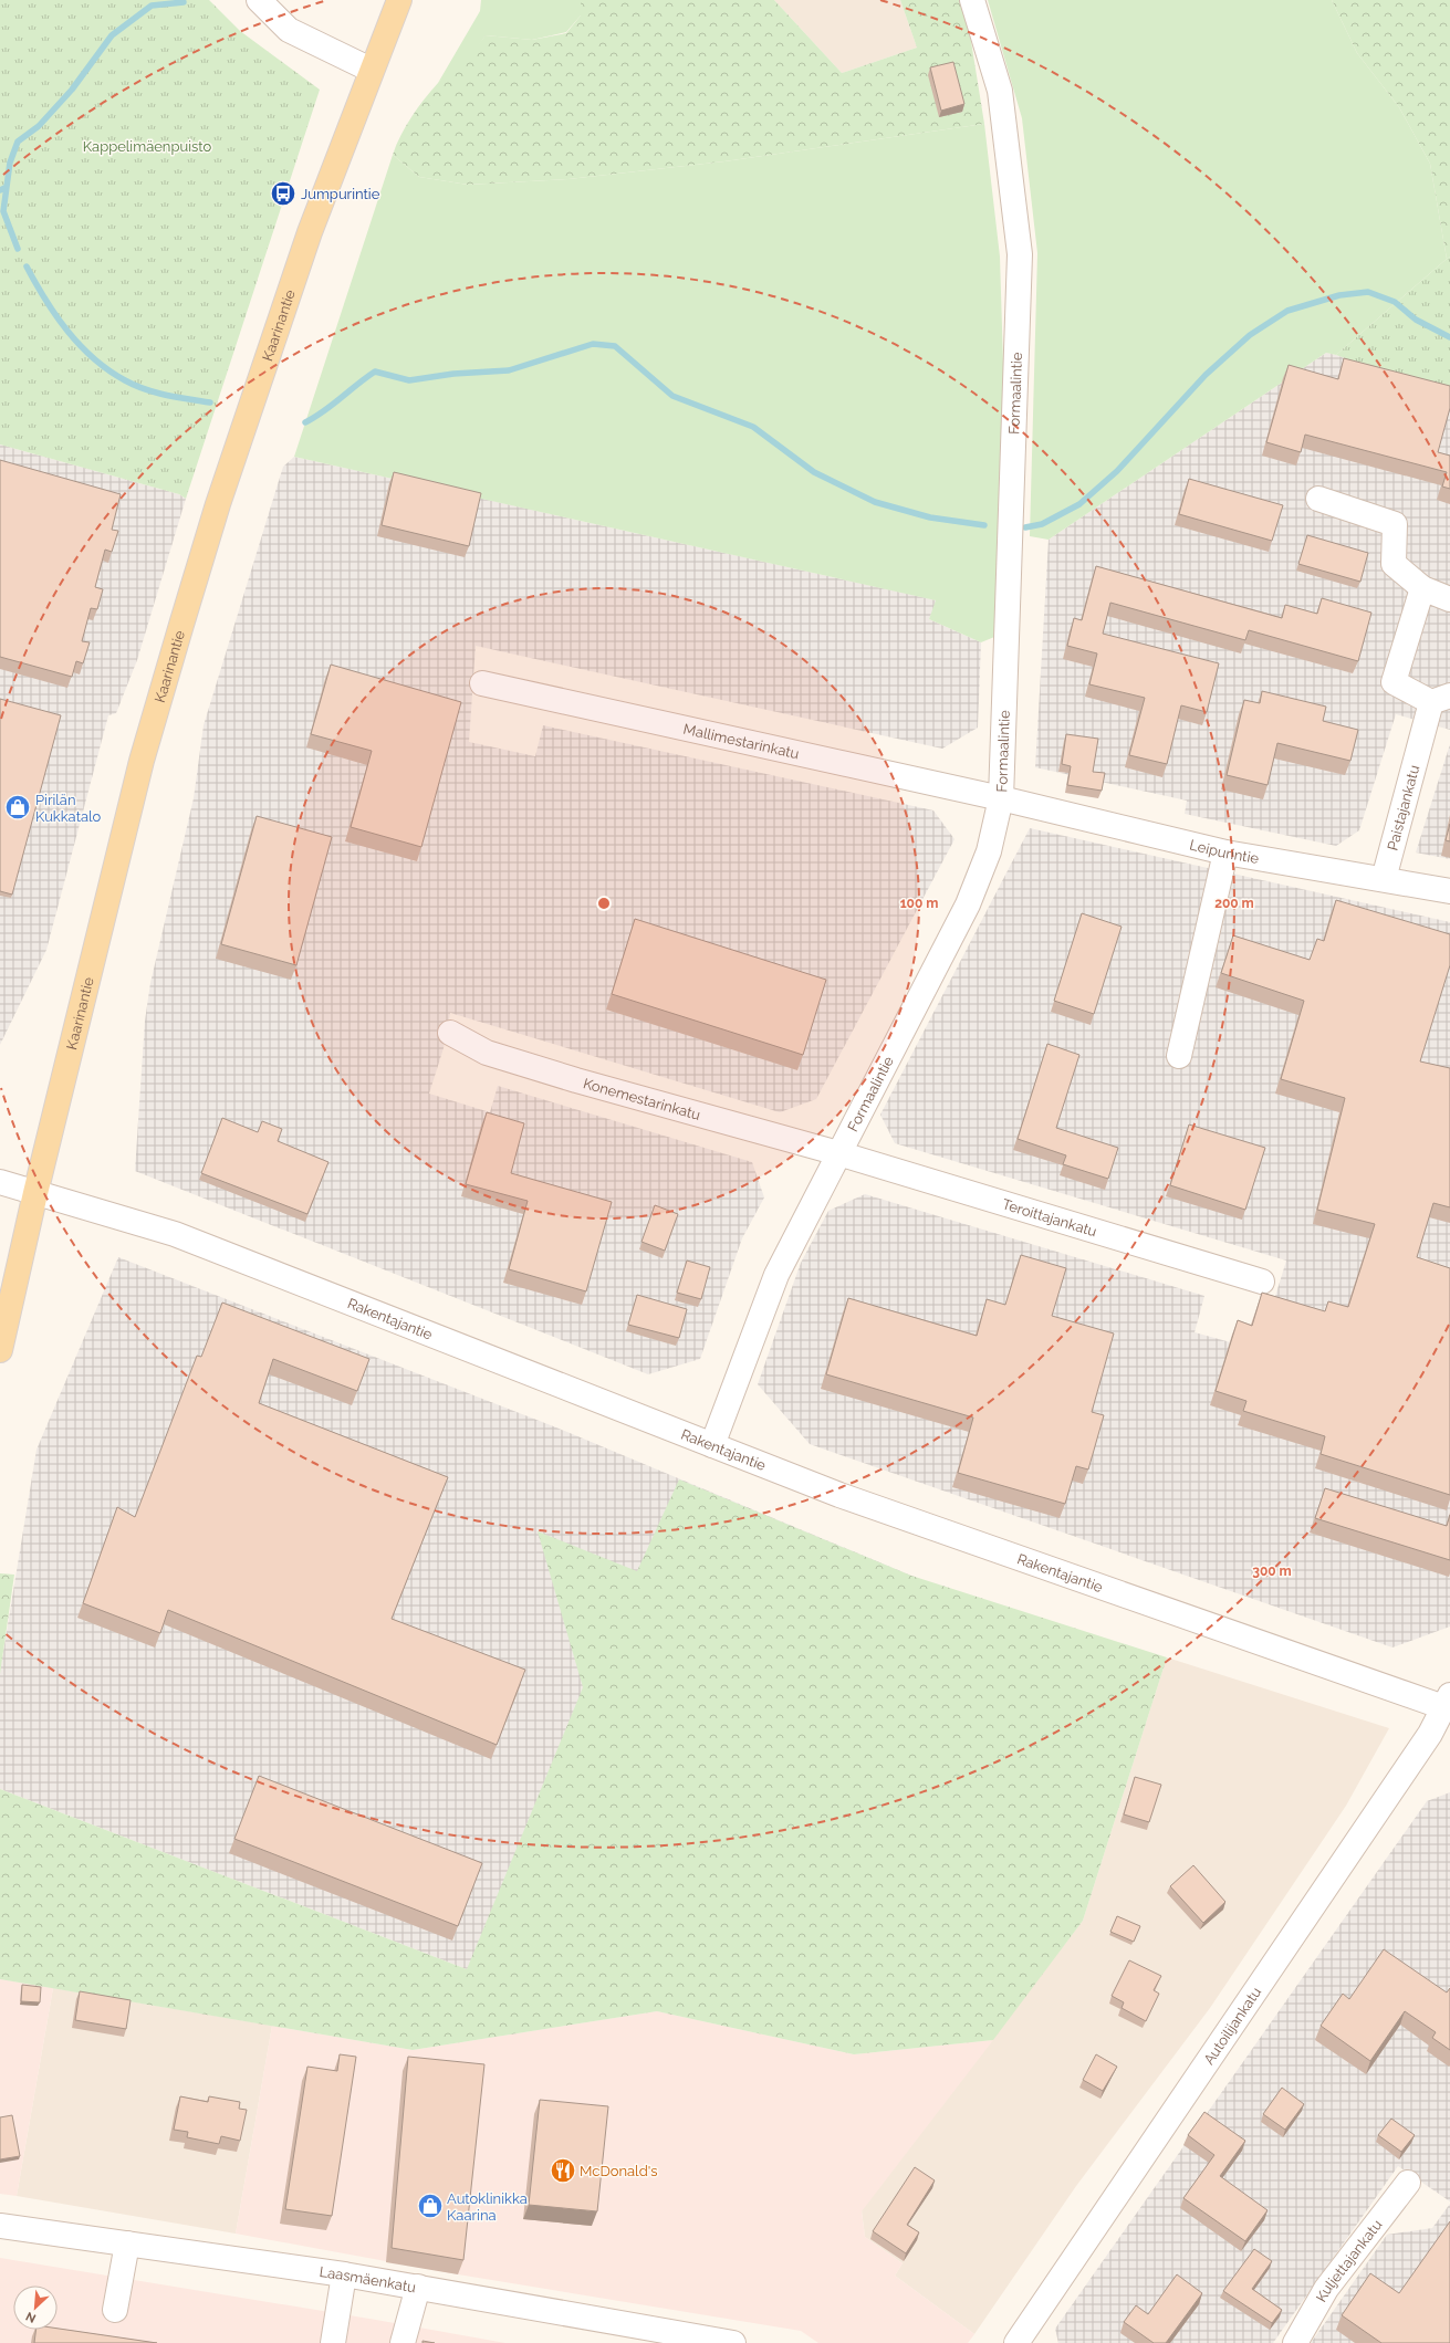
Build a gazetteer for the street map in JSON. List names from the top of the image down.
{
  "streets": {
    "main road": ["Kaarinantie"],
    "street": [
      "Formaalintie",
      "Mallimestarinkatu",
      "Paistajankatu",
      "Leipurintie",
      "Konemestarinkatu",
      "Teroittajankatu",
      "Rakentajantie",
      "Autoilijankatu",
      "Kuljettajankatu",
      "Laasmäenkatu"
    ]
  },
  "crossings": [
    ["Kaarinantie", "Rakentajantie"],
    ["Formaalintie", "Mallimestarinkatu"],
    ["Formaalintie", "Leipurintie"],
    ["Formaalintie", "Konemestarinkatu"],
    ["Formaalintie", "Teroittajankatu"],
    ["Formaalintie", "Rakentajantie"],
    ["Mallimestarinkatu", "Leipurintie"],
    ["Paistajankatu", "Leipurintie"],
    ["Konemestarinkatu", "Teroittajankatu"],
    ["Rakentajantie", "Autoilijankatu"]
  ],
  "parks": ["Kappelimäenpuisto"],
  "places": {
    "bus stop": ["Jumpurintie"],
    "shop": ["Pirilän Kukkatalo", "Autoklinikka Kaarina"],
    "restaurant": ["McDonald's"]
  },
  "north": "bottom left",
  "rings": ["100 m", "200 m", "300 m"]
}
